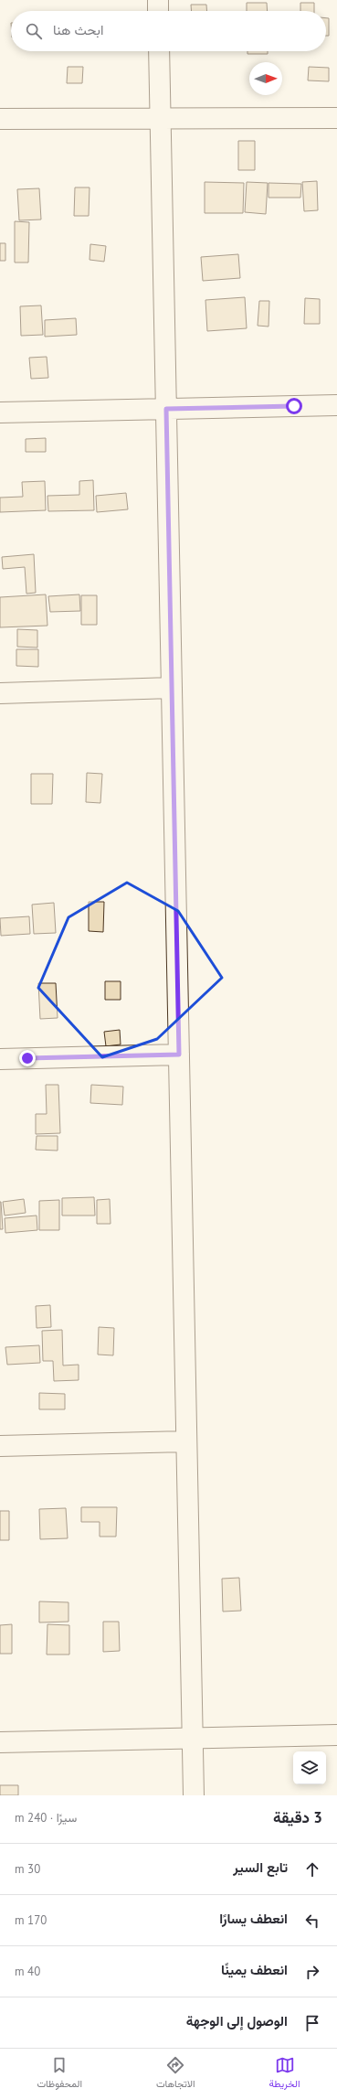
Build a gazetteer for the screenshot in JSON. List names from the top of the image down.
{
  "north": "right",
  "page": {
    "search": "ابحث هنا",
    "heading": ["3 دقيقة", "سيرًا · 240 m"],
    "list": [
      ["تابع السير", "30 m"],
      ["انعطف يسارًا", "170 m"],
      ["انعطف يمينًا", "40 m"],
      "الوصول إلى الوجهة"
    ],
    "nav": ["الخريطة", "الاتجاهات", "المحفوظات"]
  }
}
